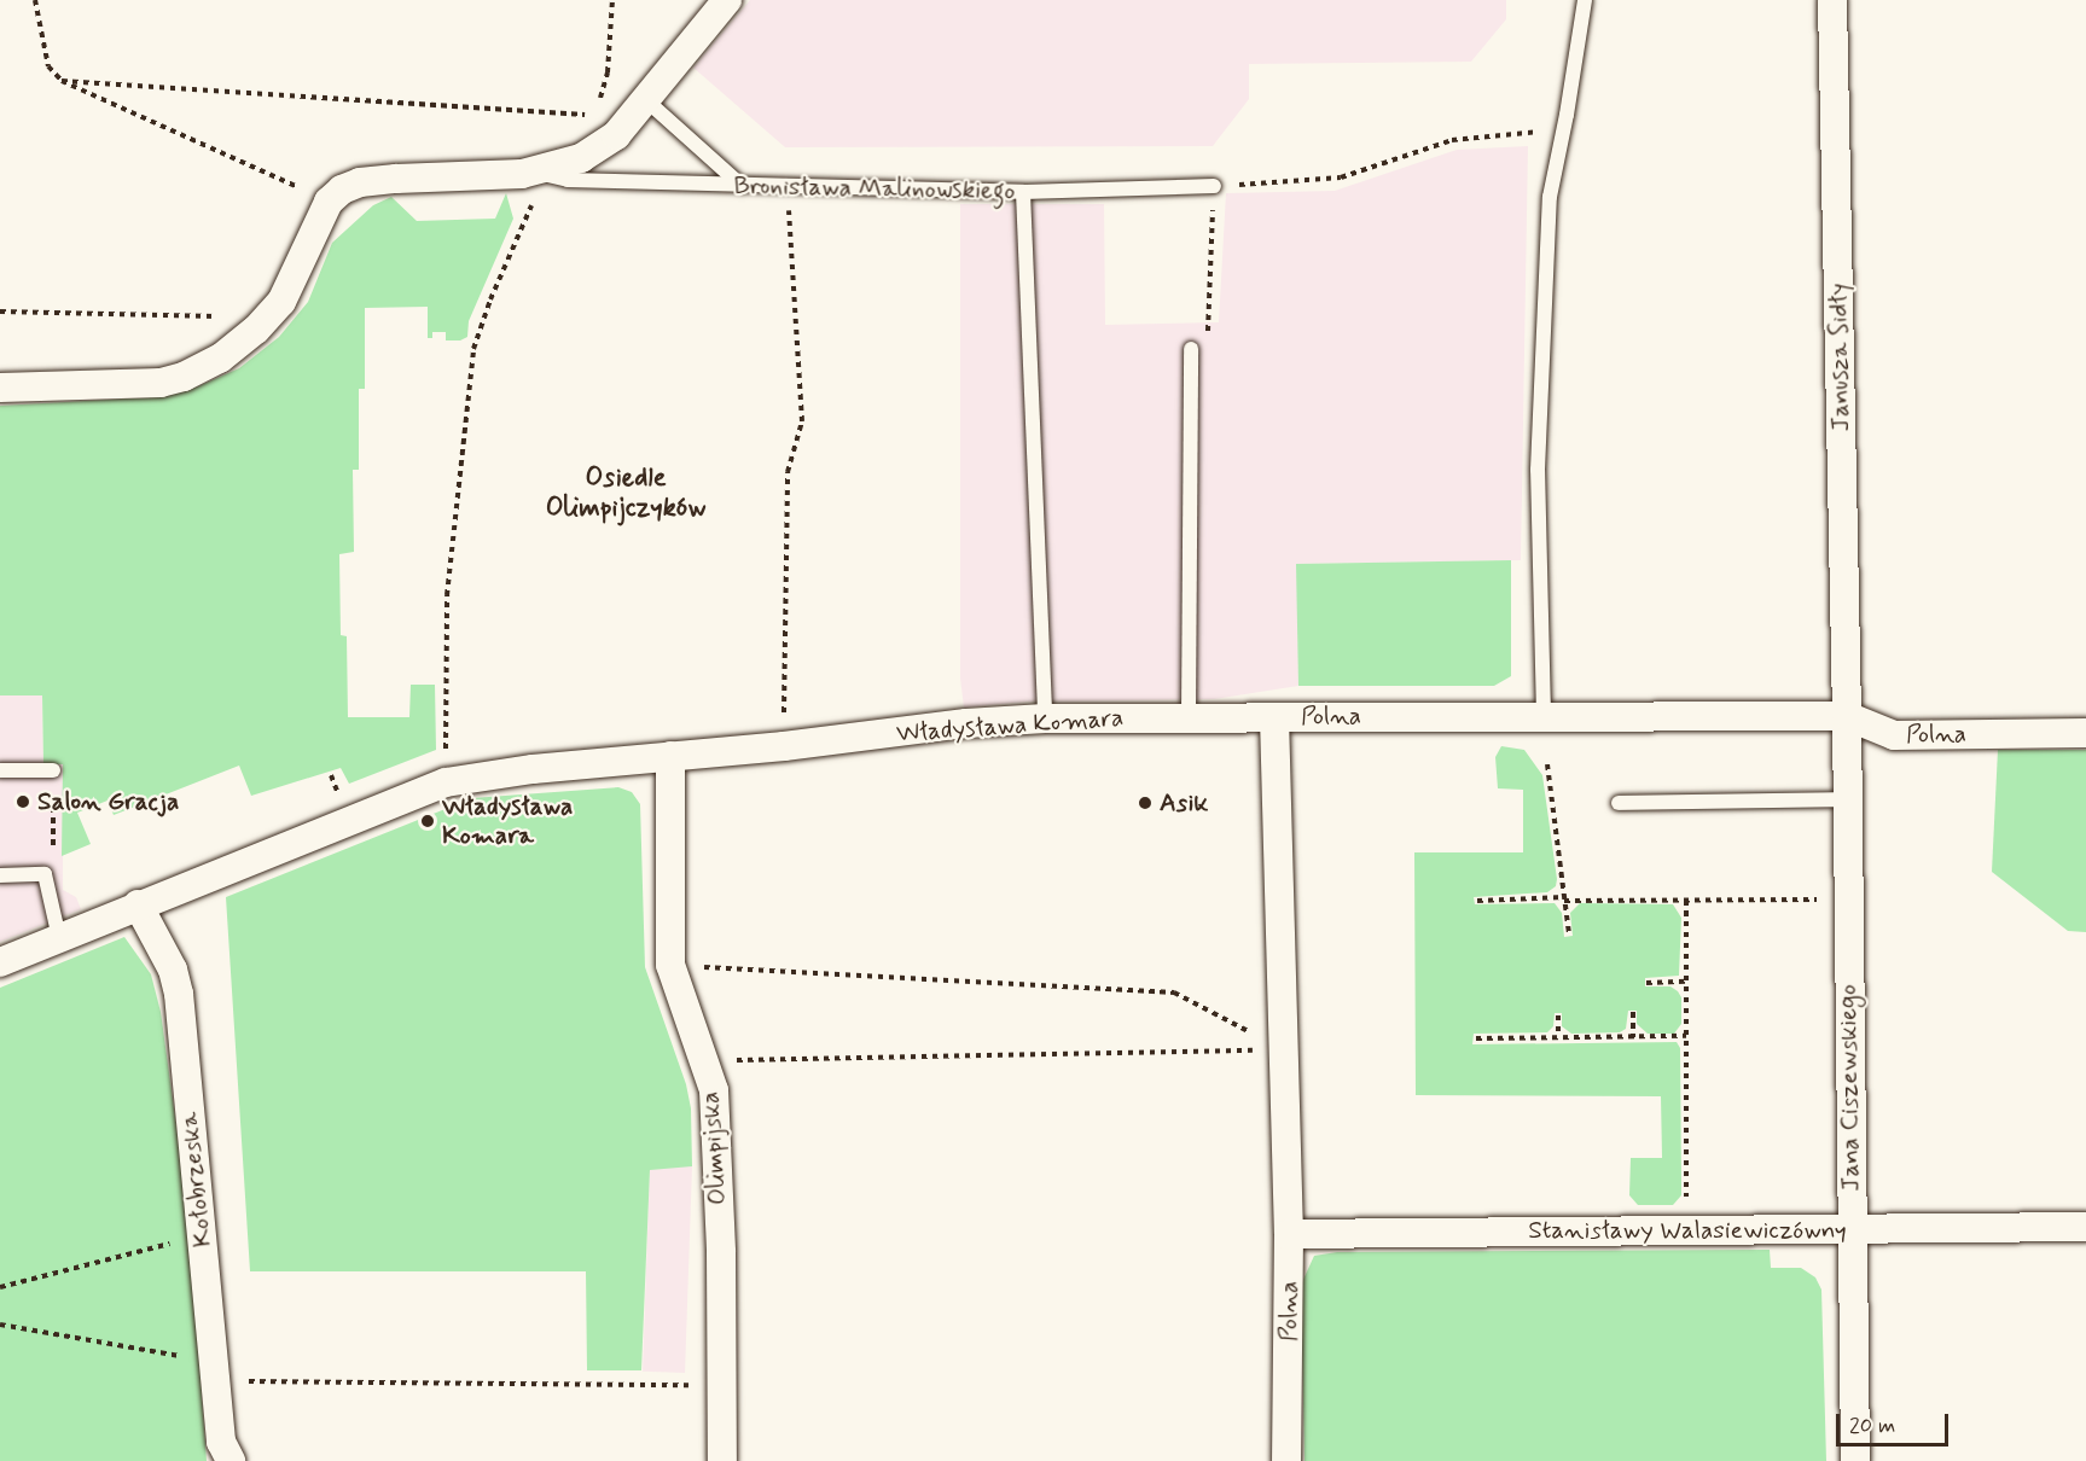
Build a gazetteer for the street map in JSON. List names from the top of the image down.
{
  "streets": {
    "street": [
      "Bronisława Malinowskiego",
      "Janusza Sidły",
      "Polna",
      "Władysława Komara",
      "Jana Ciszewskiego",
      "Olimpijska",
      "Kołobrzeska",
      "Stanisławy Walasiewiczówny"
    ]
  },
  "crossings": [
    ["Janusza Sidły", "Polna"],
    ["Janusza Sidły", "Jana Ciszewskiego"],
    ["Polna", "Władysława Komara"],
    ["Polna", "Jana Ciszewskiego"],
    ["Polna", "Stanisławy Walasiewiczówny"],
    ["Władysława Komara", "Olimpijska"],
    ["Władysława Komara", "Kołobrzeska"],
    ["Jana Ciszewskiego", "Stanisławy Walasiewiczówny"]
  ],
  "districts": ["Osiedle Olimpijczyków"],
  "places": ["Salon Gracja", "Asik", "Władysława Komara"],
  "scale_bar": "20 m"
}
